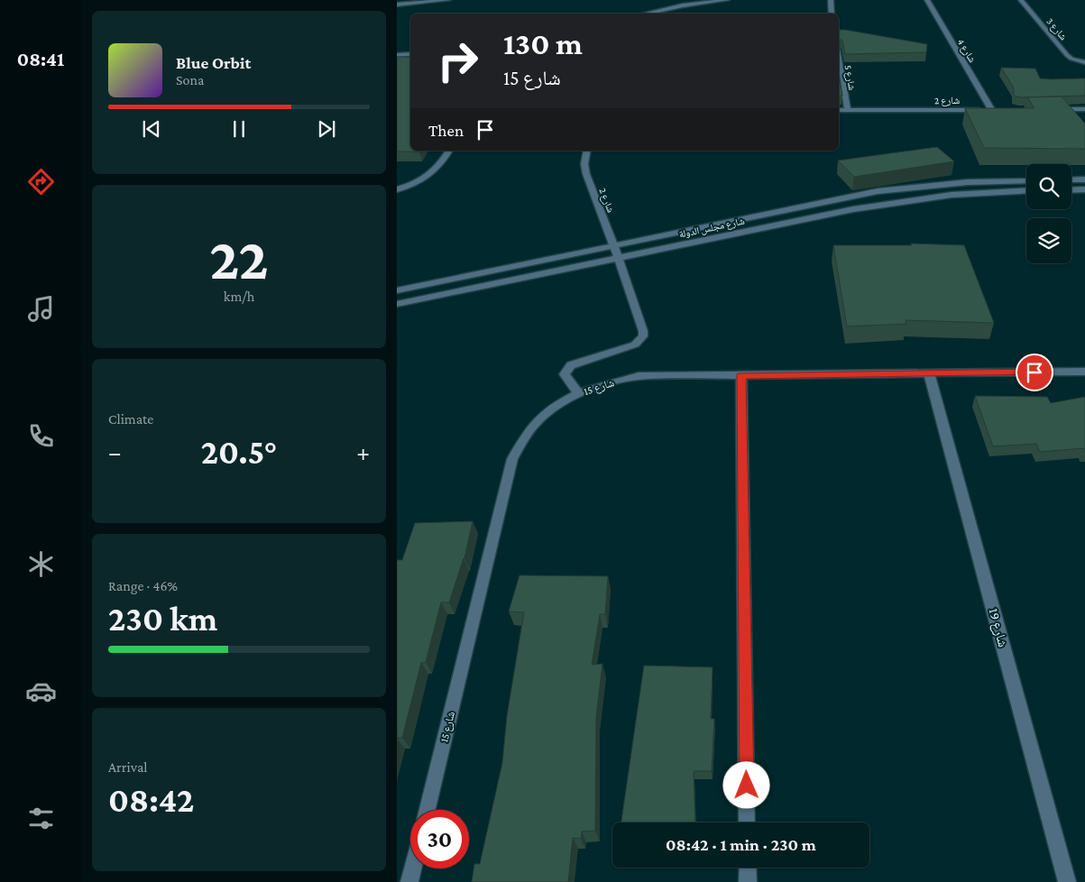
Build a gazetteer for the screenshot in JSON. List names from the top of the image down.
{
  "streets": {
    "street": [
      "شارع 3",
      "شارع 4",
      "شارع 5",
      "شارع 2",
      "شارع مجلس الدولة",
      "شارع 15",
      "شارع 19"
    ]
  },
  "crossings": [
    ["شارع 4", "شارع 2"],
    ["شارع 5", "شارع 2"],
    ["شارع 2", "شارع مجلس الدولة"],
    ["شارع 2", "شارع 15"],
    ["شارع 15", "شارع 19"]
  ],
  "page": {
    "tabs": "08:41",
    "turn": ["130 m", "شارع 15"],
    "song": ["Blue Orbit", "Sona"],
    "then": "Then",
    "tile": [
      ["22", "km/h"],
      "Climate",
      ["Range · 46%", "230 km"],
      ["Arrival", "08:42"]
    ],
    "heat": ["−", "20.5°", "+"],
    "limit": "30",
    "trip": "08:42 · 1 min · 230 m"
  }
}
